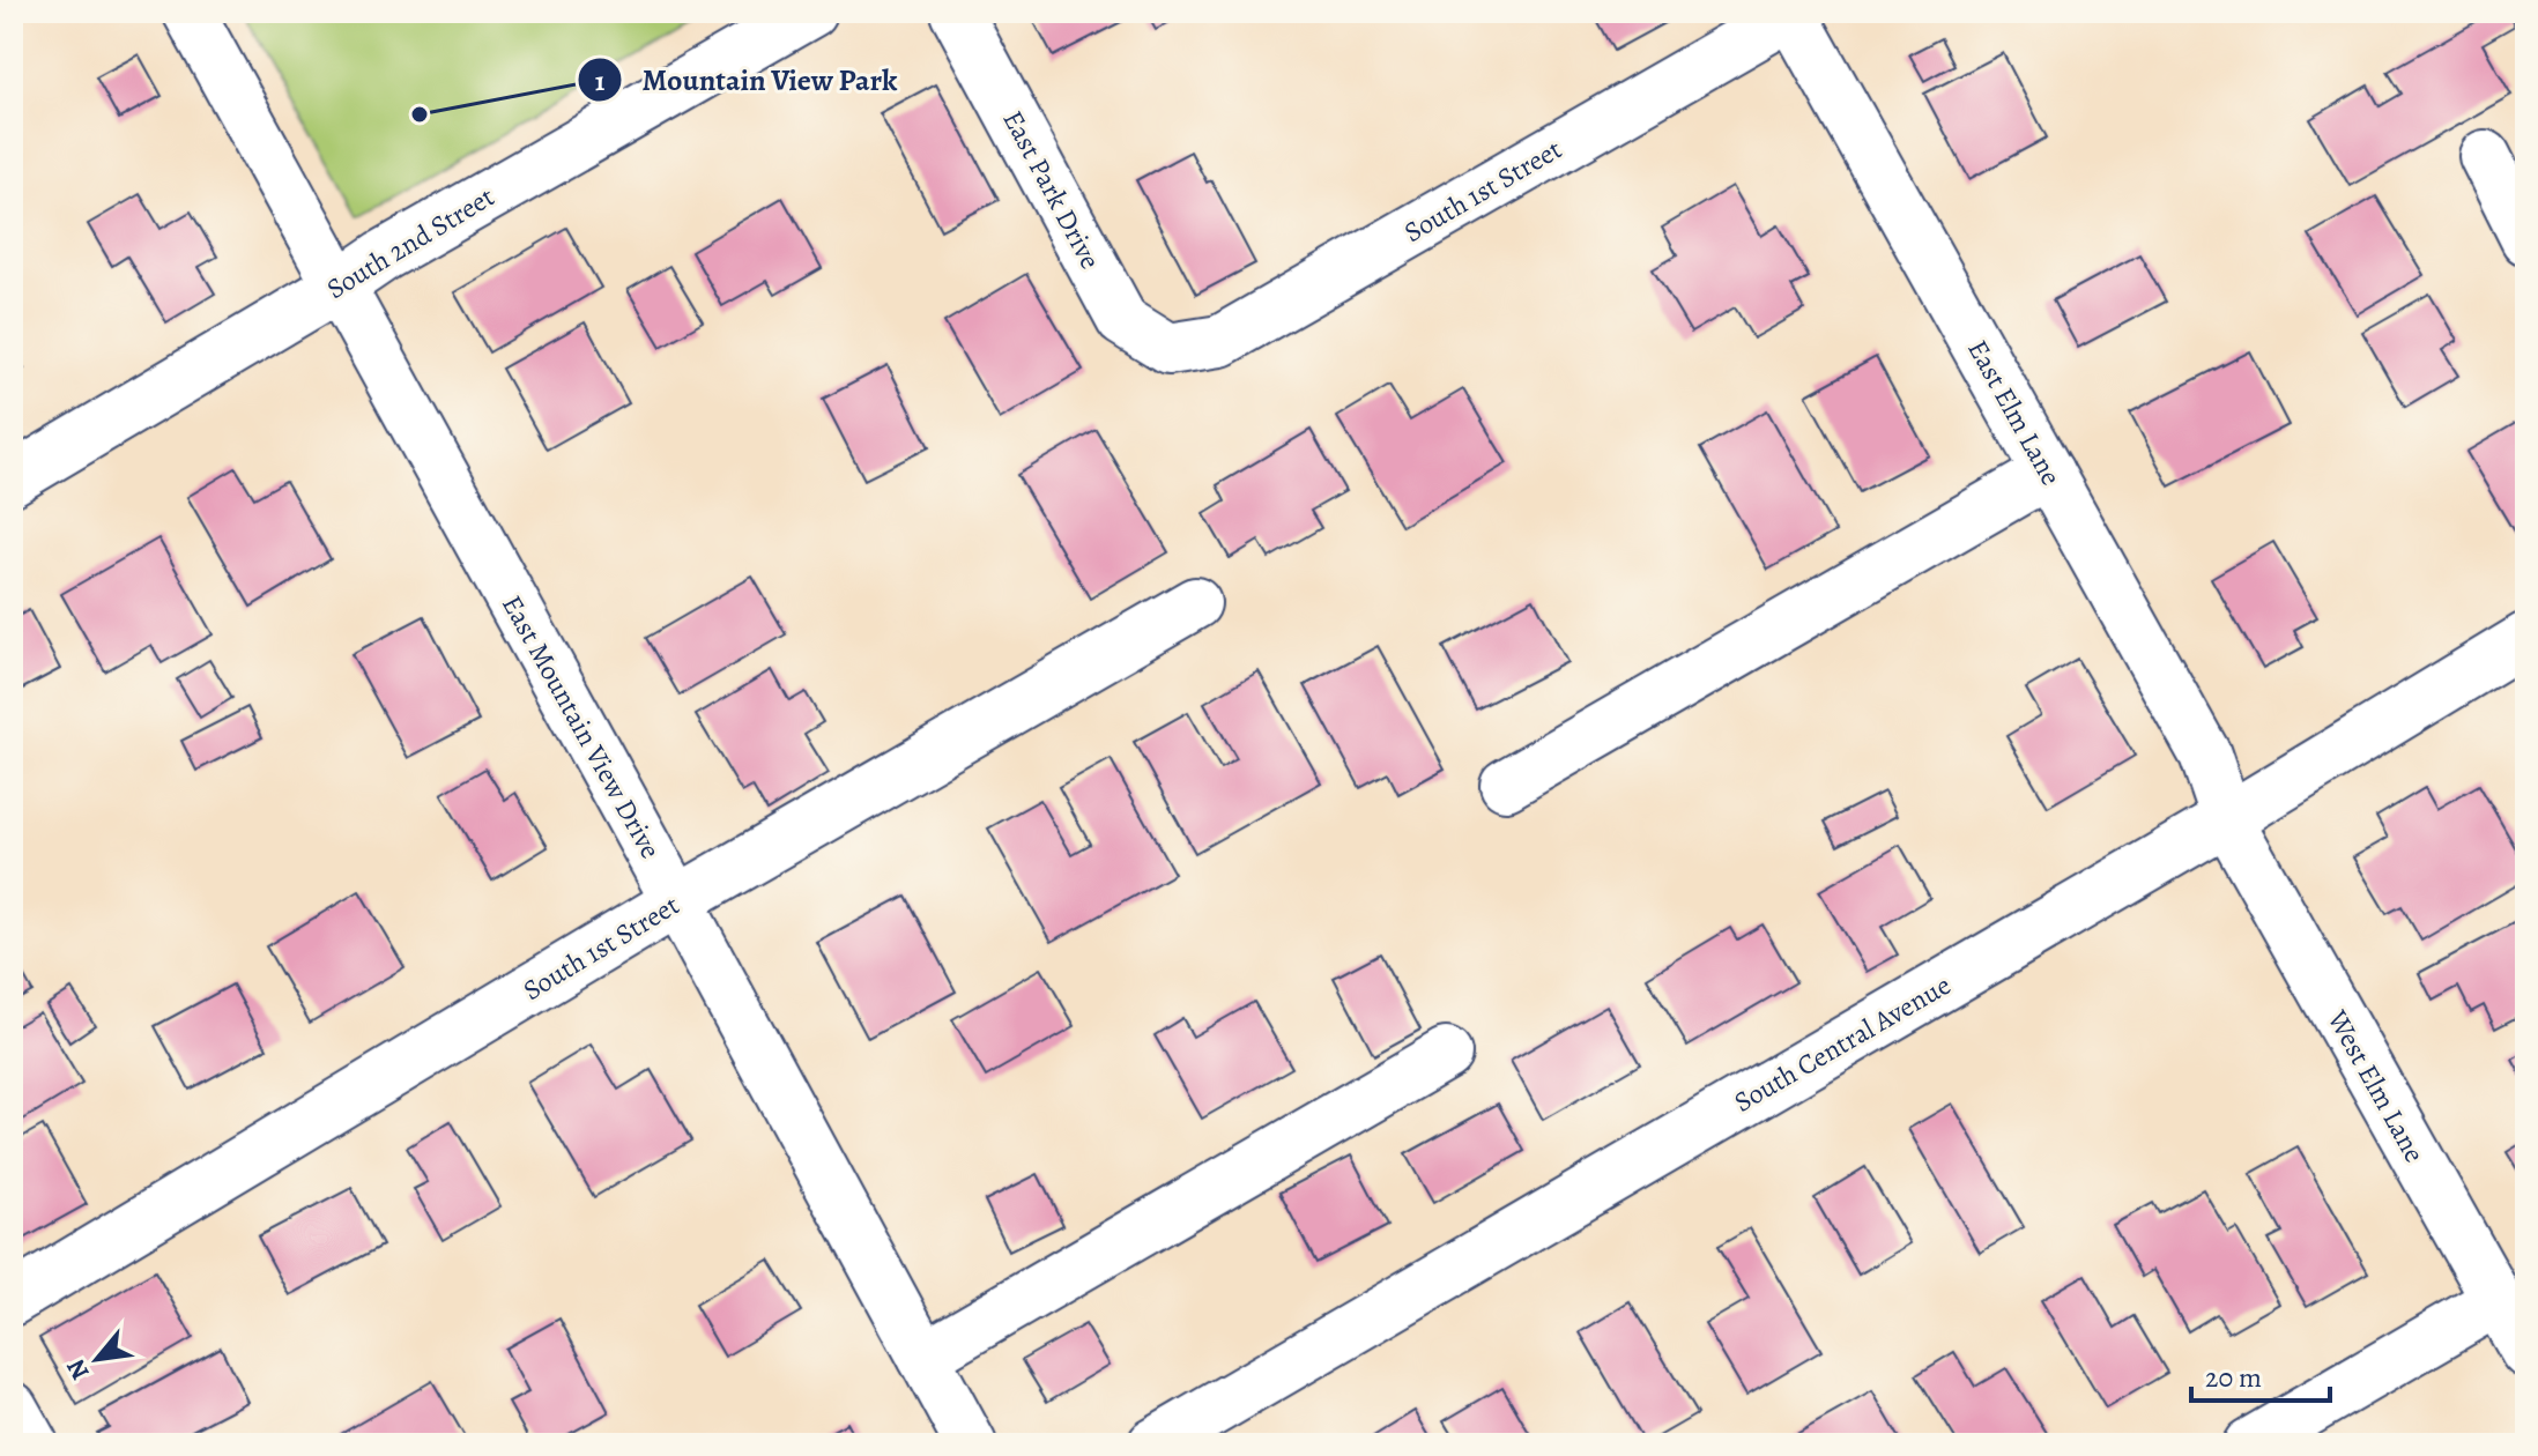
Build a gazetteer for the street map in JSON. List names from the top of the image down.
{
  "streets": {
    "street": [
      "East Park Drive",
      "South 1st Street",
      "South 2nd Street",
      "East Elm Lane",
      "East Mountain View Drive",
      "South Central Avenue",
      "West Elm Lane"
    ]
  },
  "crossings": [
    ["East Park Drive", "South 1st Street"],
    ["South 1st Street", "East Elm Lane"],
    ["South 1st Street", "East Mountain View Drive"],
    ["South 2nd Street", "East Mountain View Drive"],
    ["East Elm Lane", "South Central Avenue"],
    ["East Elm Lane", "West Elm Lane"],
    ["South Central Avenue", "West Elm Lane"]
  ],
  "places": ["Mountain View Park"],
  "scale_bar": "20 m",
  "north": "bottom left"
}
